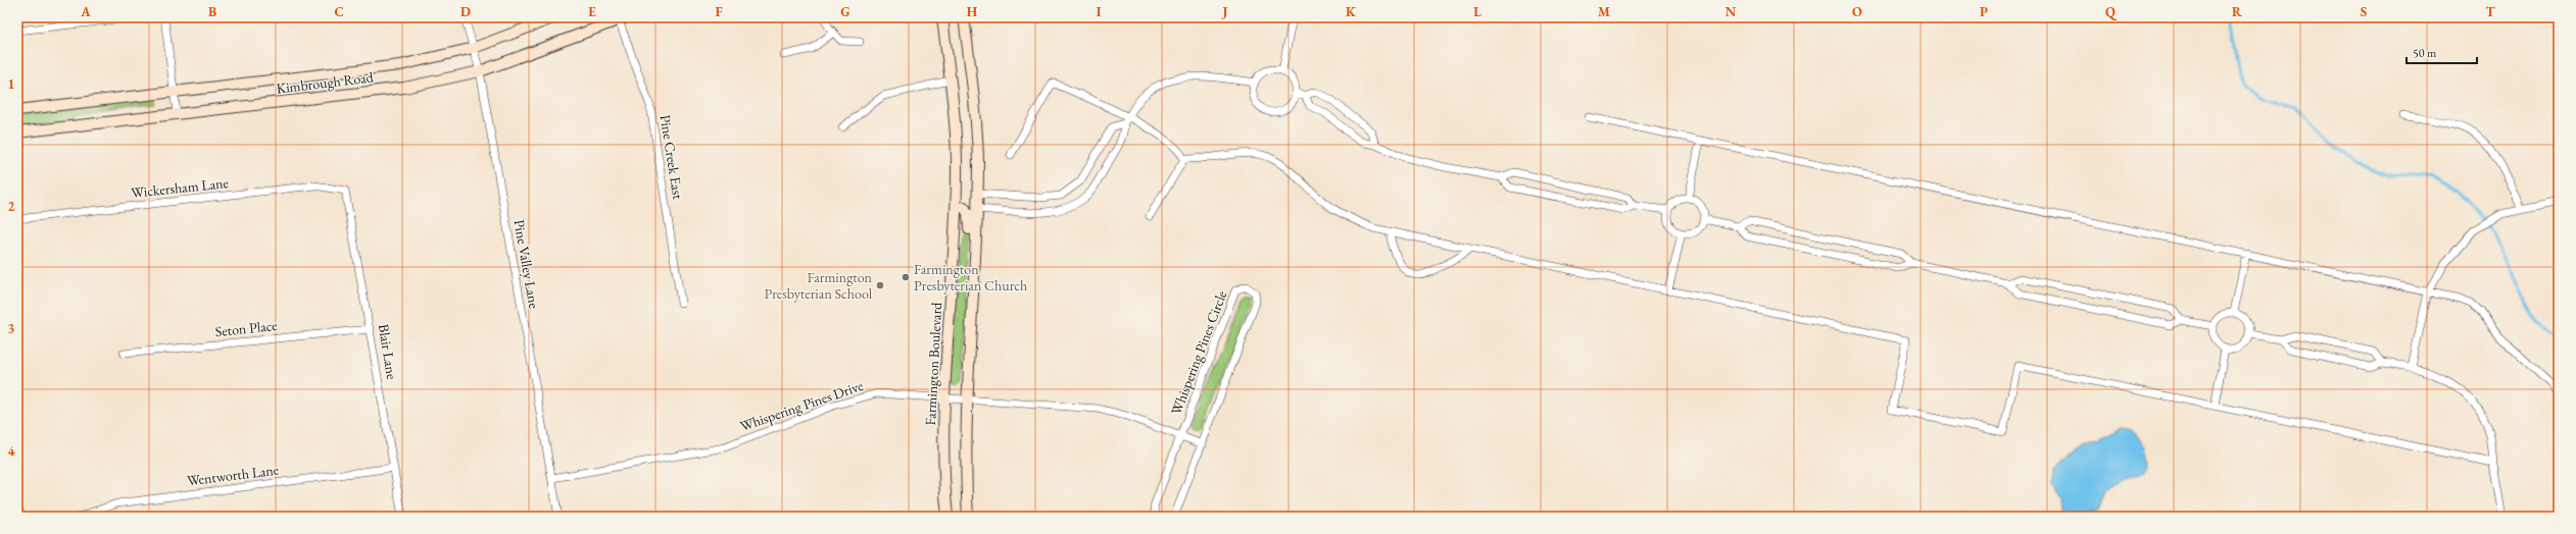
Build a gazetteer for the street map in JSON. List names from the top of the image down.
{
  "streets": {
    "street": [
      "Kimbrough Road",
      "Pine Creek East",
      "Wickersham Lane",
      "Pine Valley Lane",
      "Seton Place",
      "Blair Lane",
      "Whispering Pines Circle",
      "Farmington Boulevard",
      "Whispering Pines Drive",
      "Wentworth Lane"
    ]
  },
  "crossings": [
    ["Kimbrough Road", "Pine Creek East"],
    ["Kimbrough Road", "Pine Valley Lane"],
    ["Wickersham Lane", "Blair Lane"],
    ["Pine Valley Lane", "Whispering Pines Drive"],
    ["Seton Place", "Blair Lane"],
    ["Blair Lane", "Wentworth Lane"],
    ["Whispering Pines Circle", "Whispering Pines Drive"],
    ["Farmington Boulevard", "Whispering Pines Drive"]
  ],
  "places": ["Farmington Presbyterian Church", "Farmington Presbyterian School"],
  "scale_bar": "50 m",
  "grid": {
    "columns": [
      "A",
      "B",
      "C",
      "D",
      "E",
      "F",
      "G",
      "H",
      "I",
      "J",
      "K",
      "L",
      "M",
      "N",
      "O",
      "P",
      "Q",
      "R",
      "S",
      "T"
    ],
    "rows": [
      "1",
      "2",
      "3",
      "4"
    ]
  }
}
